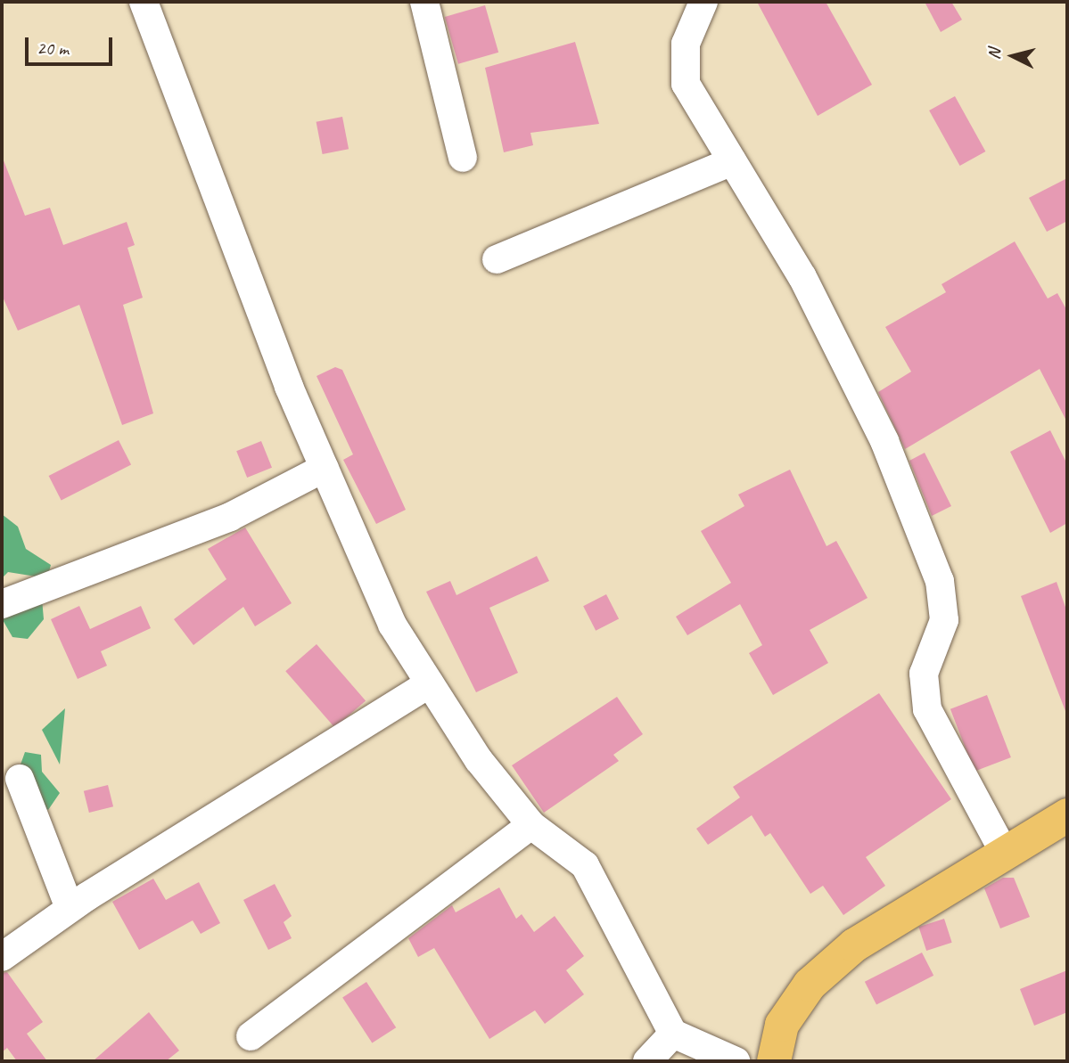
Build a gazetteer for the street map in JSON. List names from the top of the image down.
{
  "scale_bar": "20 m",
  "north": "left"
}
